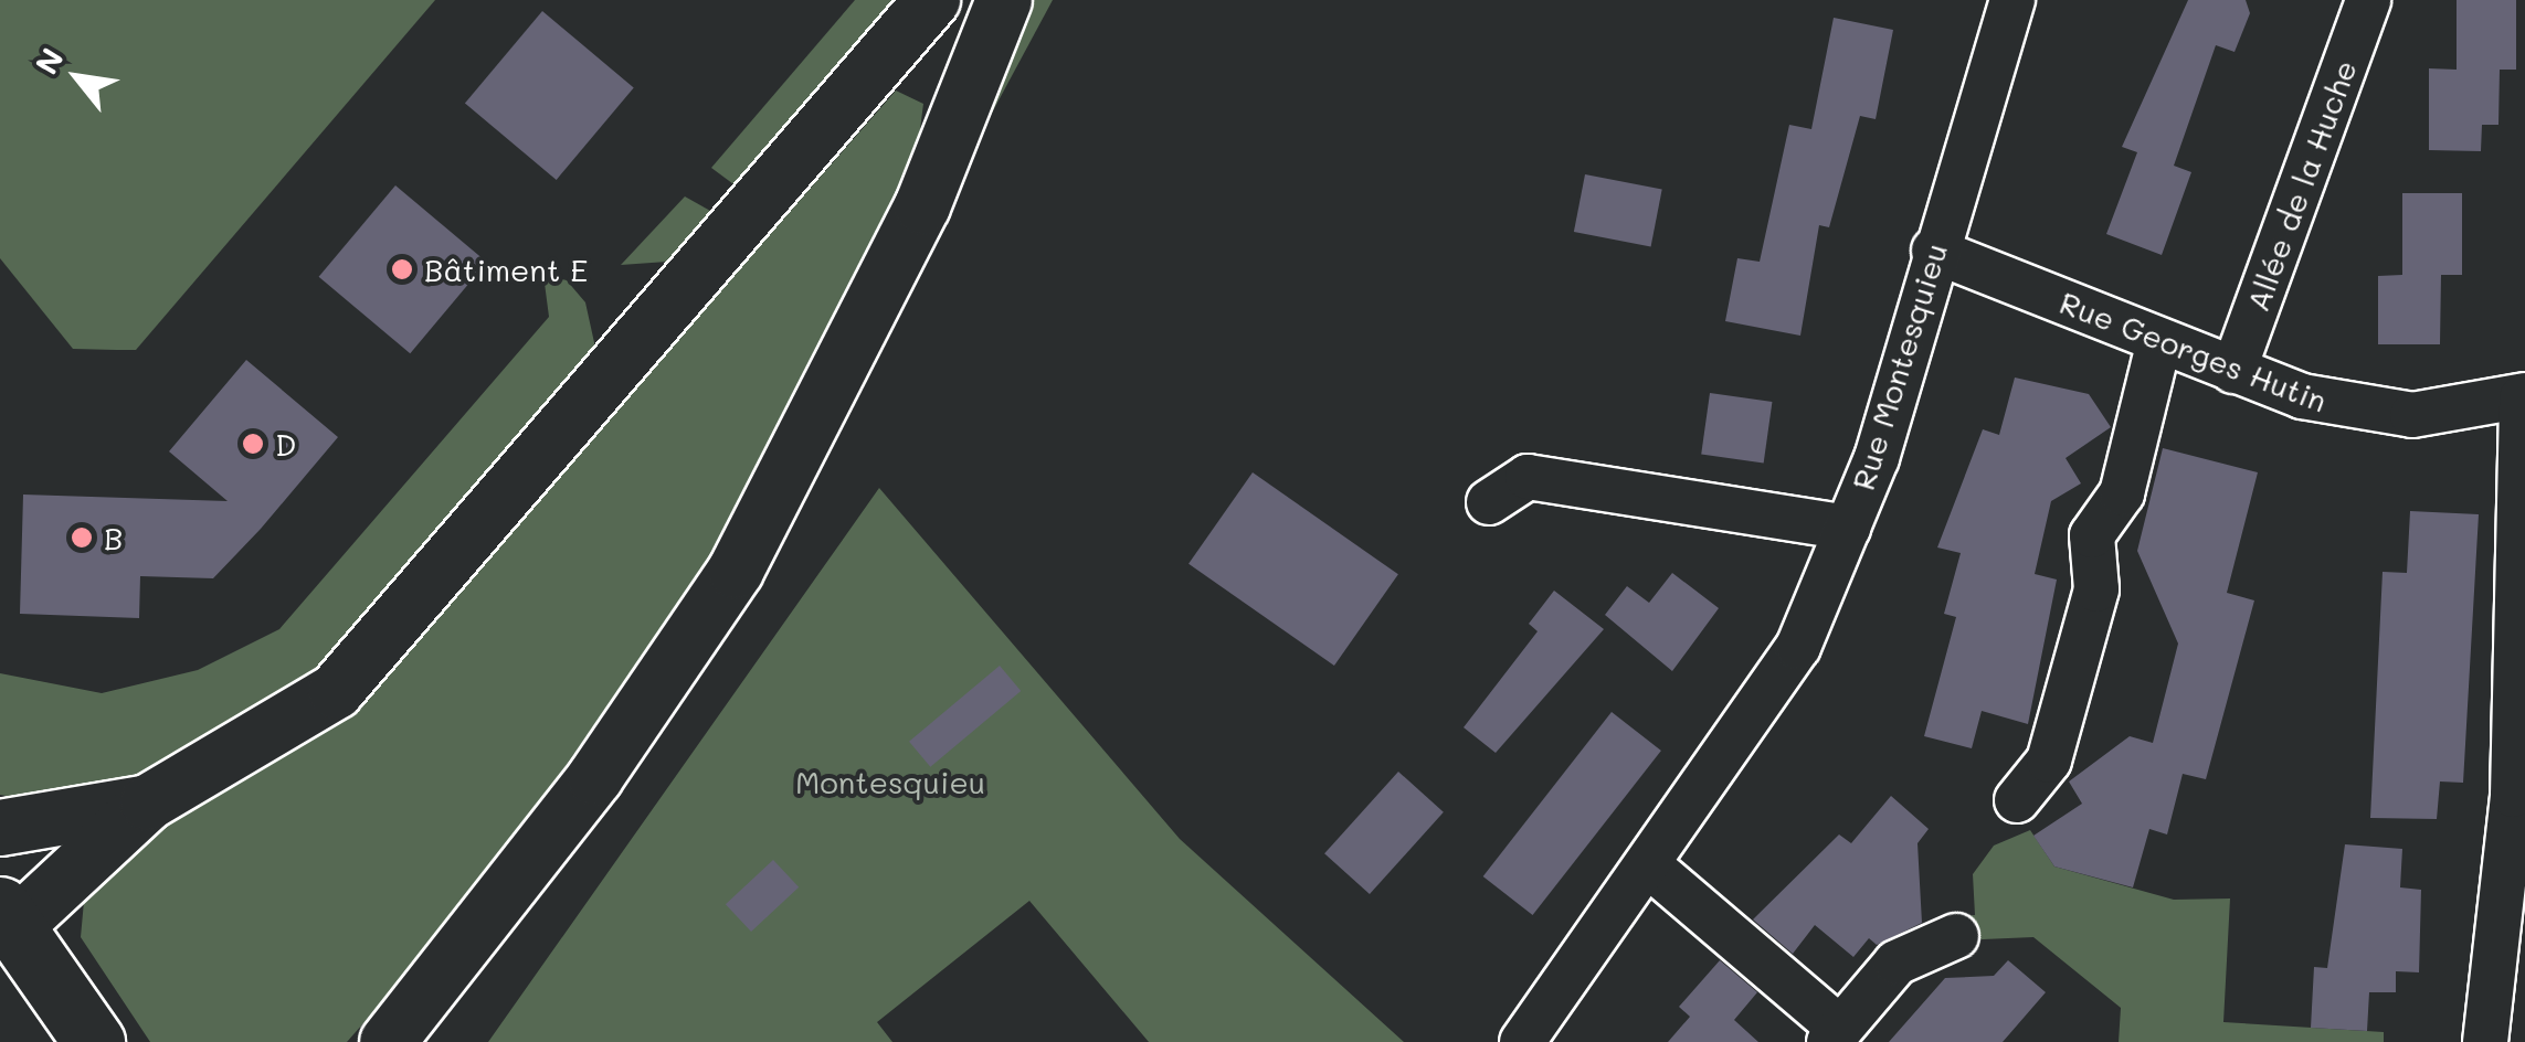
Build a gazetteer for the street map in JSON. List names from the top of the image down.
{
  "streets": {
    "street": ["Allée de la Huche", "Rue Georges Hutin", "Rue Montesquieu"]
  },
  "crossings": [
    ["Allée de la Huche", "Rue Georges Hutin"],
    ["Rue Georges Hutin", "Rue Montesquieu"]
  ],
  "parks": ["Montesquieu"],
  "places": ["Bâtiment E", "D", "B"],
  "north": "top left"
}
